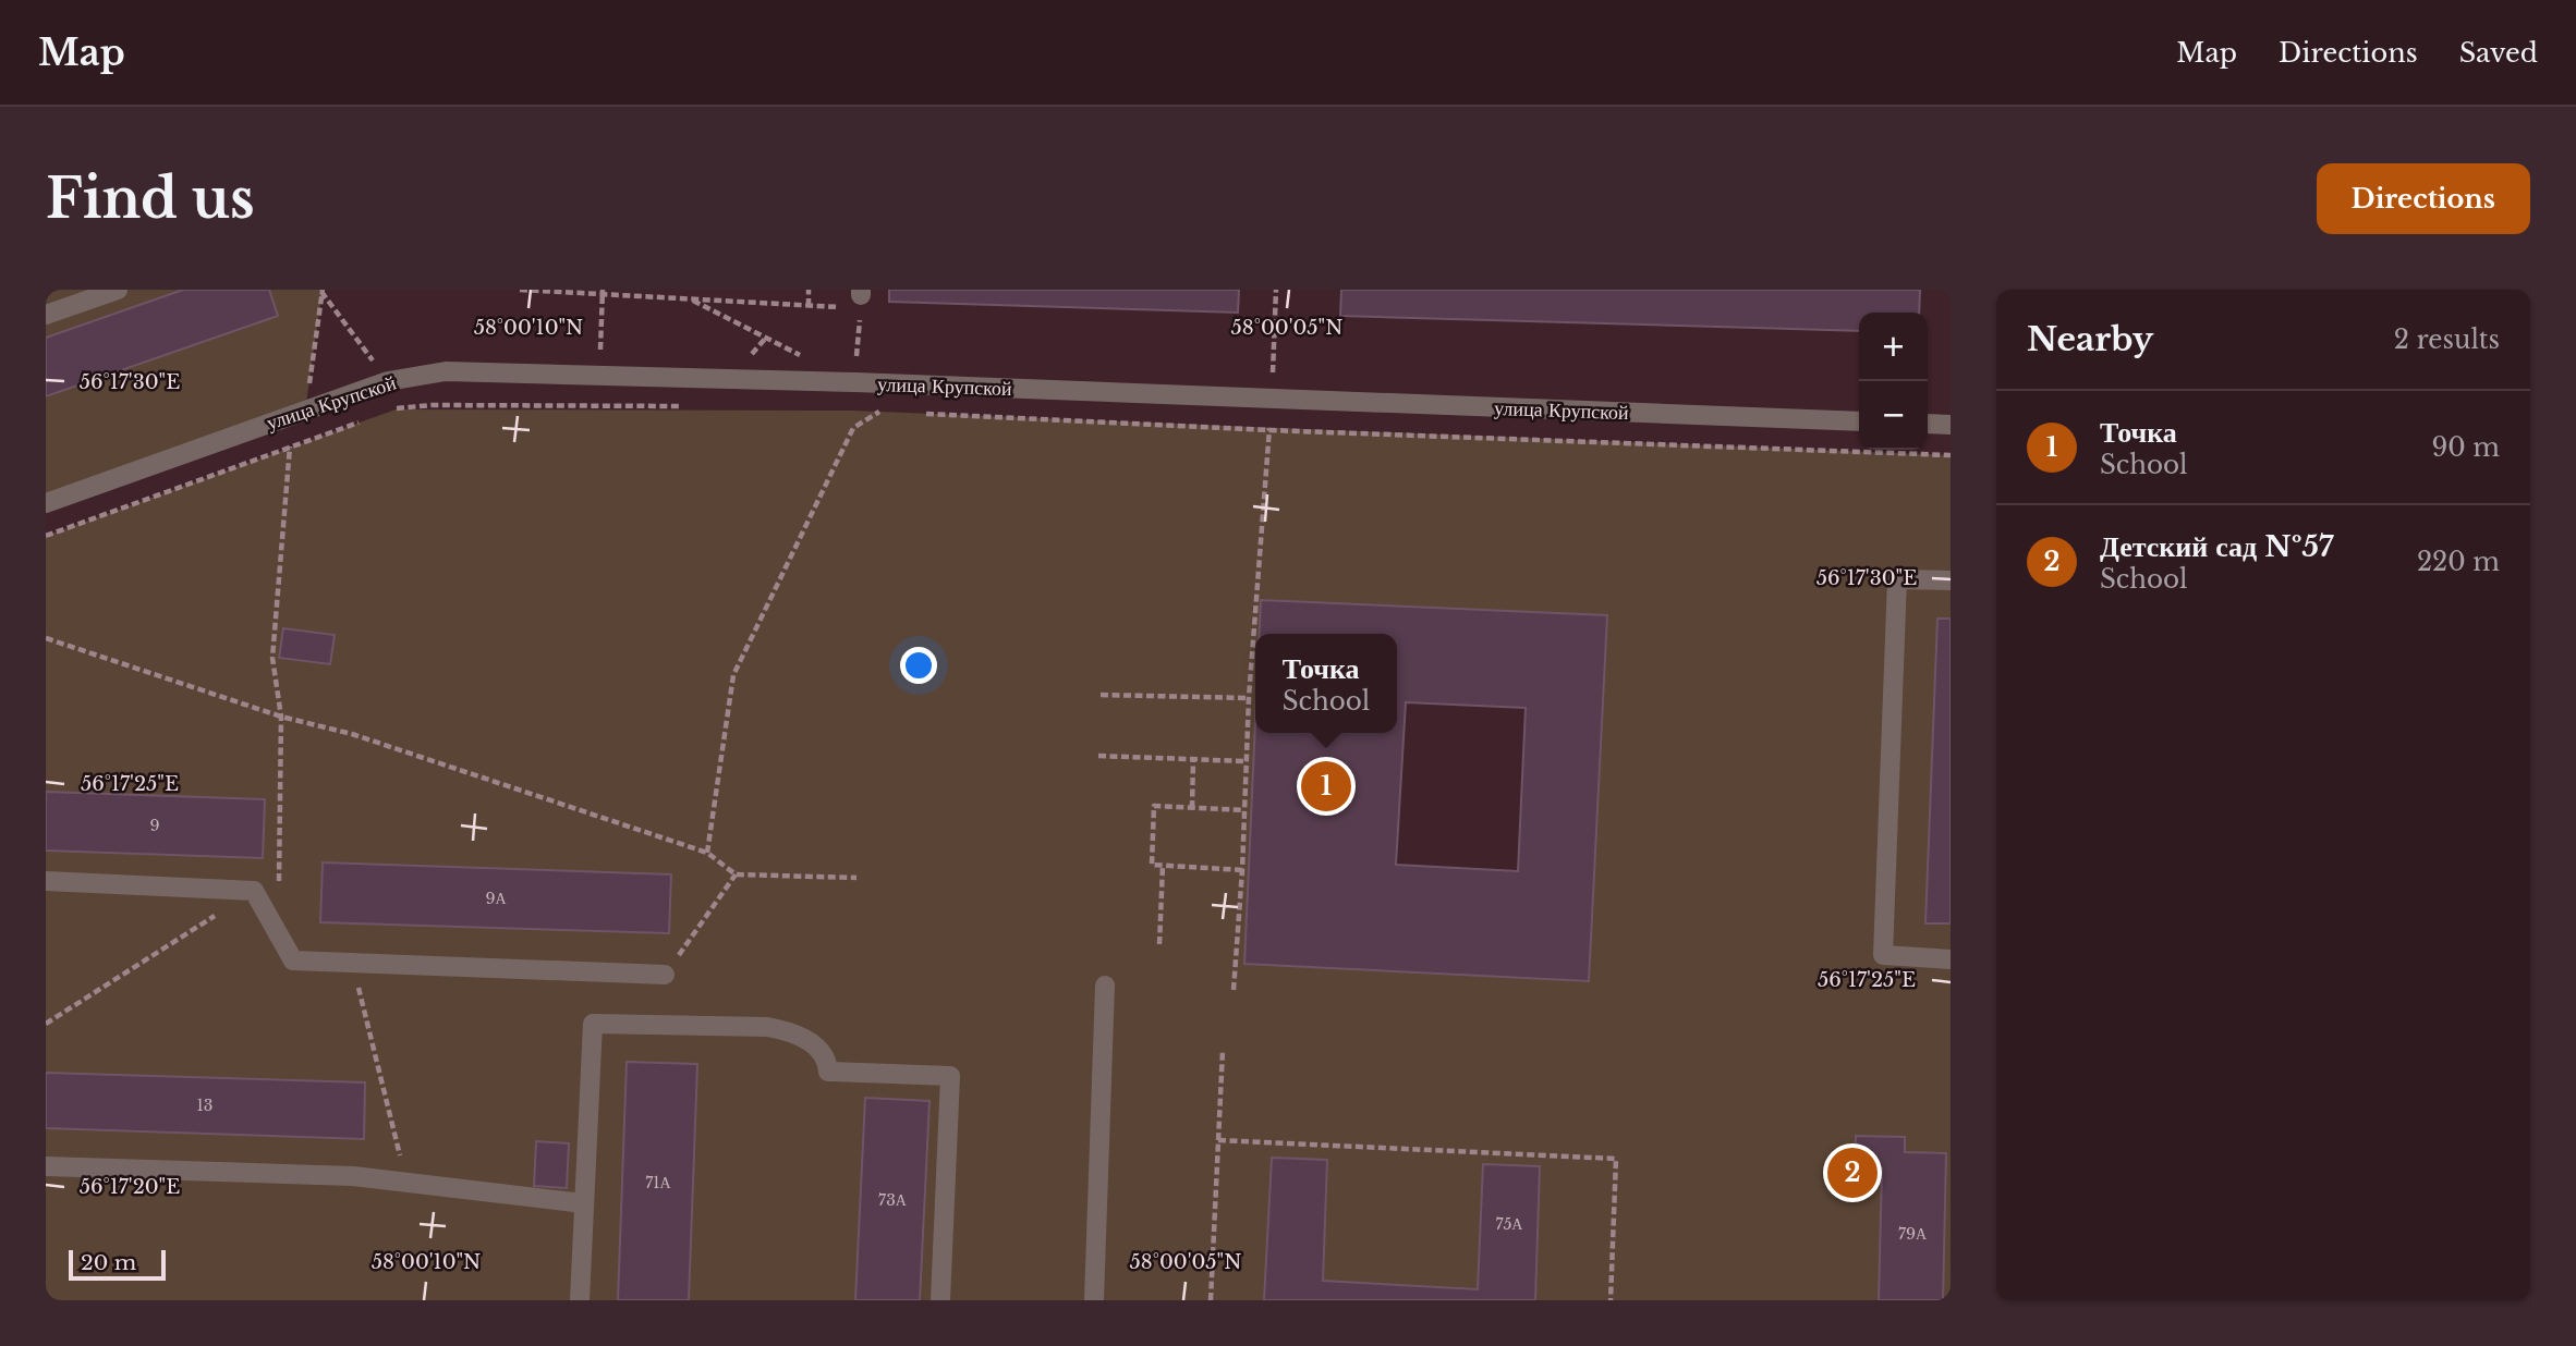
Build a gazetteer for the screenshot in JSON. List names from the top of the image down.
{
  "streets": {
    "street": ["улица Крупской"]
  },
  "house_numbers": [
    "9",
    "9А",
    "13",
    "71А",
    "73А",
    "75А",
    "79А"
  ],
  "scale_bar": "20 m",
  "page": {
    "header": "Map",
    "nav": ["Map", "Directions", "Saved"],
    "buttons": "Directions",
    "title": "Find us",
    "heading": ["Nearby", "2 results"],
    "map_buttons": ["+", "−"],
    "list": [
      {
        "mark": "1",
        "name": "Точка",
        "note": "School",
        "value": "90 m"
      },
      {
        "mark": "2",
        "name": "Детский сад №57",
        "note": "School",
        "value": "220 m"
      }
    ],
    "popup": ["Точка", "School"],
    "pins": ["1", "2"],
    "scale": "20 m"
  },
  "coordinates": [
    "58°00'10\"N",
    "58°00'05\"N",
    "56°17'30\"E",
    "56°17'25\"E",
    "56°17'20\"E"
  ]
}
